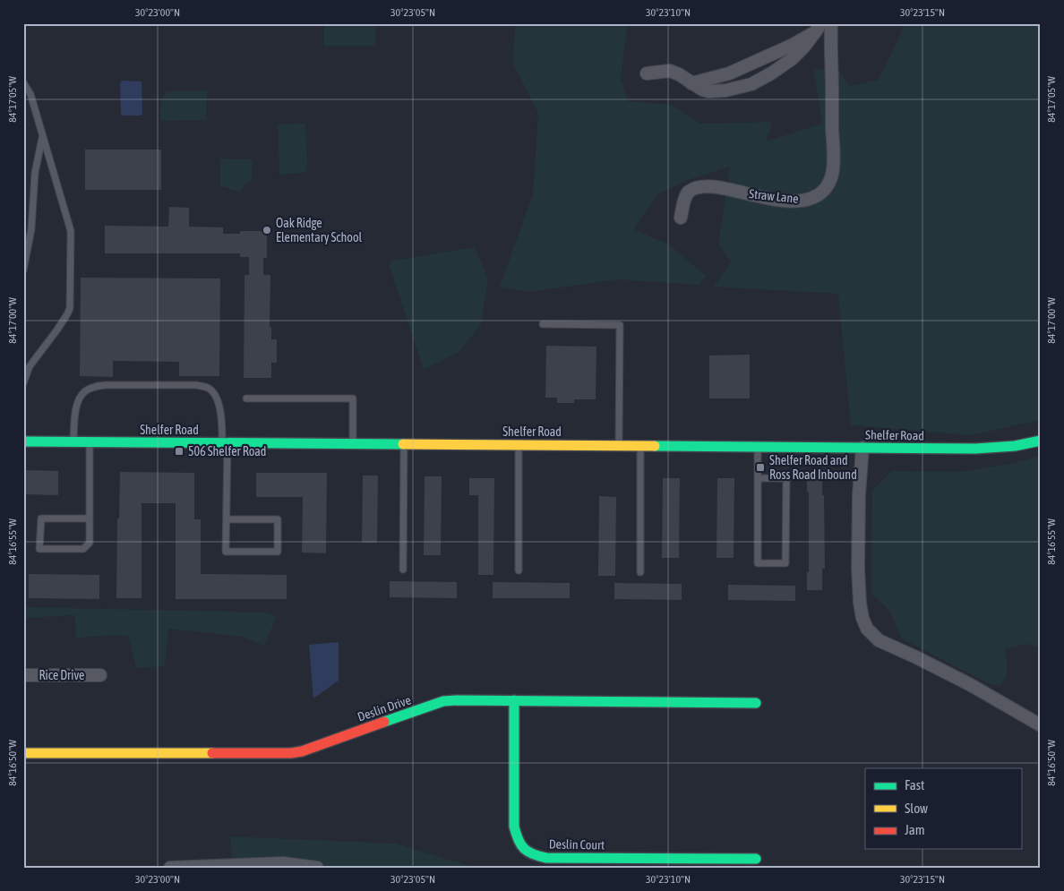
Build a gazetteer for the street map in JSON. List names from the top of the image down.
{
  "streets": {
    "street": [
      "Straw Lane",
      "Shelfer Road",
      "Rice Drive",
      "Deslin Drive",
      "Deslin Court"
    ]
  },
  "crossings": [
    ["Deslin Drive", "Deslin Court"]
  ],
  "places": {
    "other": ["Oak Ridge Elementary School"],
    "transit": ["506 Shelfer Road", "Shelfer Road and Ross Road Inbound"]
  },
  "legend": ["Fast", "Slow", "Jam"],
  "coordinates": [
    "30°23'00\"N",
    "30°23'05\"N",
    "30°23'10\"N",
    "30°23'15\"N",
    "84°17'05\"W",
    "84°17'00\"W",
    "84°16'55\"W",
    "84°16'50\"W"
  ]
}
